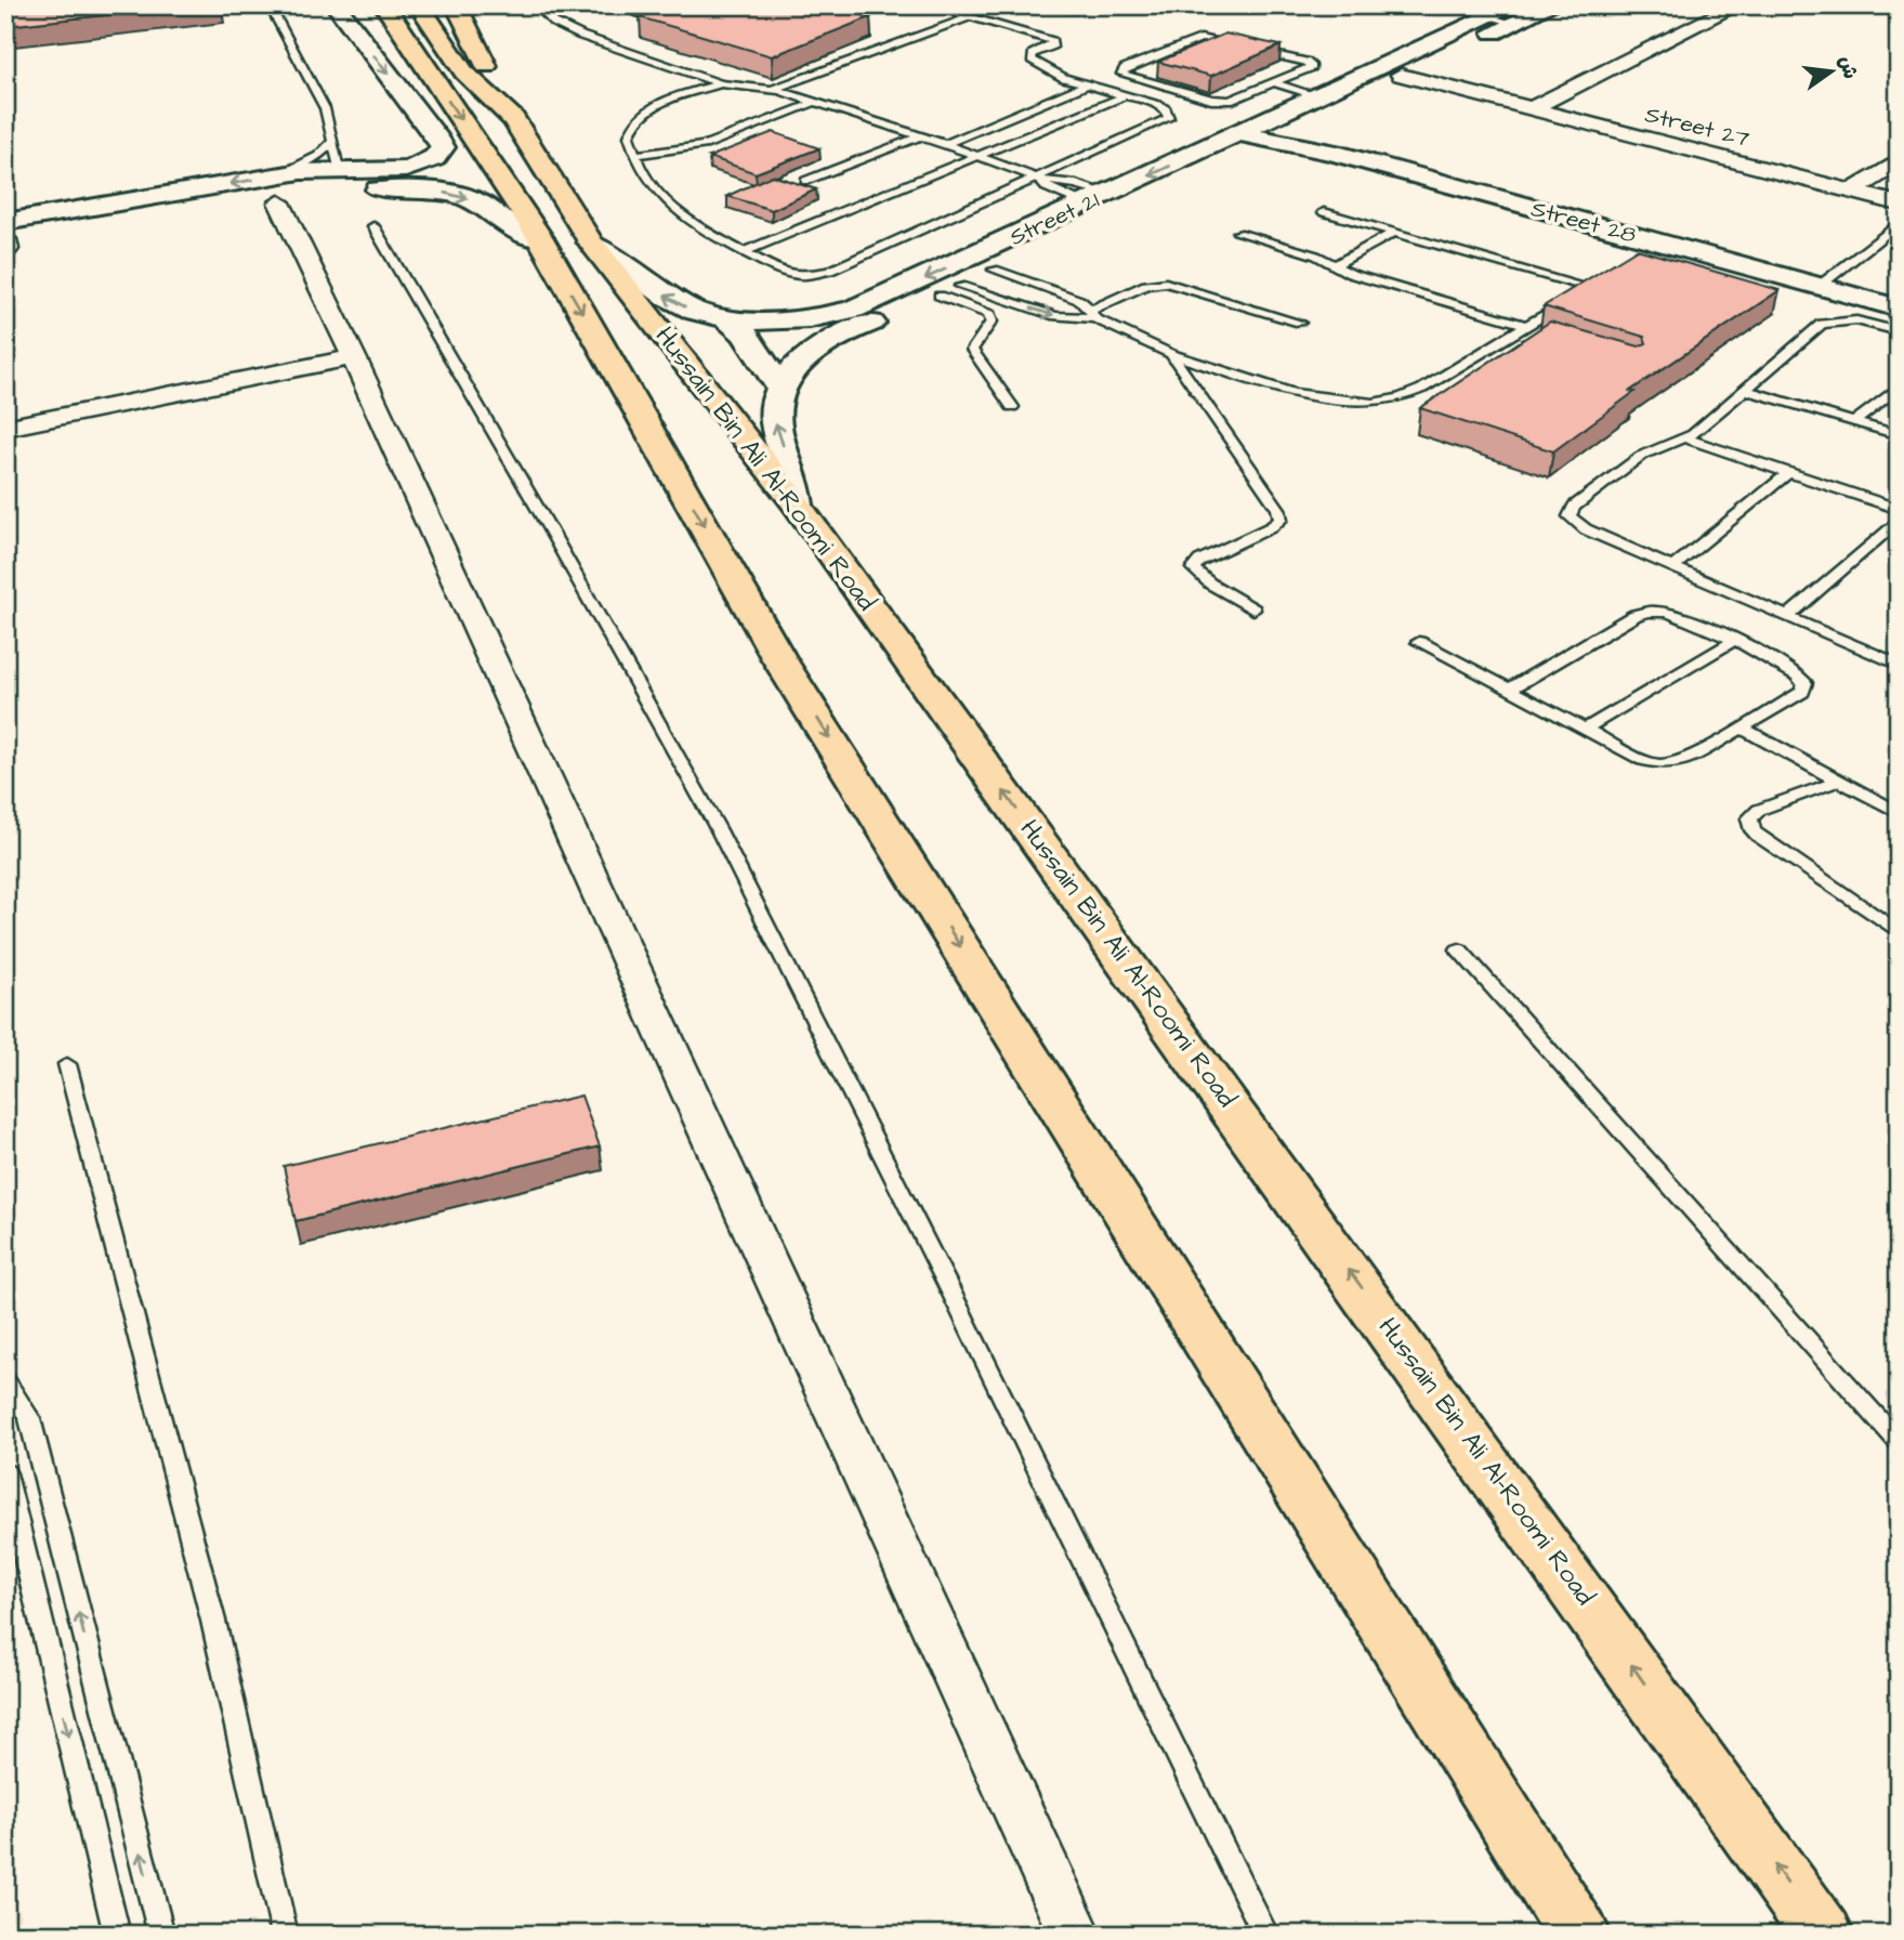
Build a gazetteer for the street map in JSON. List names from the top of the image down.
{
  "streets": {
    "highway": ["Hussain Bin Ali Al-Roomi Road"],
    "street": ["Street 27", "Street 21", "Street 28"]
  },
  "crossings": [
    ["Street 27", "Street 21"],
    ["Street 21", "Street 28"],
    ["Street 21", "Hussain Bin Ali Al-Roomi Road"]
  ],
  "north": "right"
}
